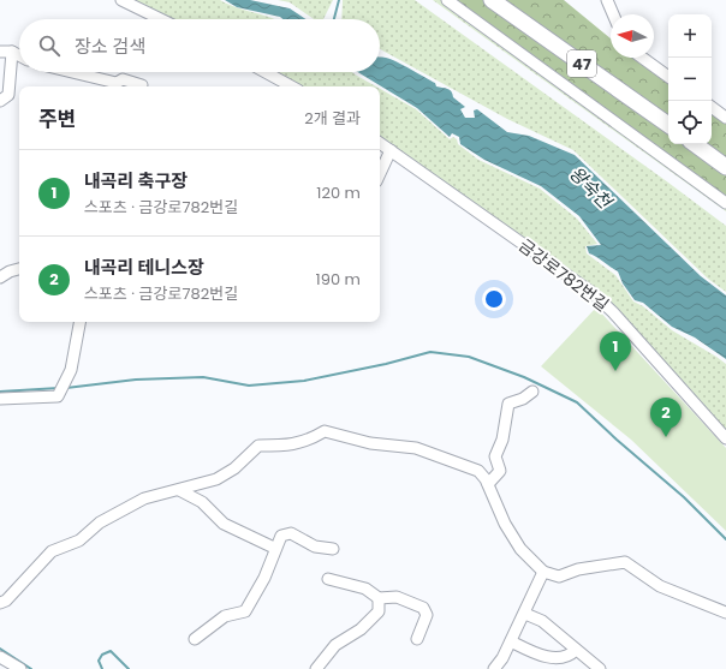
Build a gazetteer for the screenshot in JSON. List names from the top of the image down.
{
  "streets": {
    "highway": ["47"],
    "street": ["금강로782번길"]
  },
  "water": ["왕숙천"],
  "north": "left",
  "page": {
    "map_buttons": ["+", "−"],
    "search": "장소 검색",
    "heading": ["주변", "2개 결과"],
    "list": [
      {
        "mark": "1",
        "name": "내곡리 축구장",
        "note": "스포츠 · 금강로782번길",
        "value": "120 m"
      },
      {
        "mark": "2",
        "name": "내곡리 테니스장",
        "note": "스포츠 · 금강로782번길",
        "value": "190 m"
      }
    ],
    "pins": ["1", "2"]
  }
}
